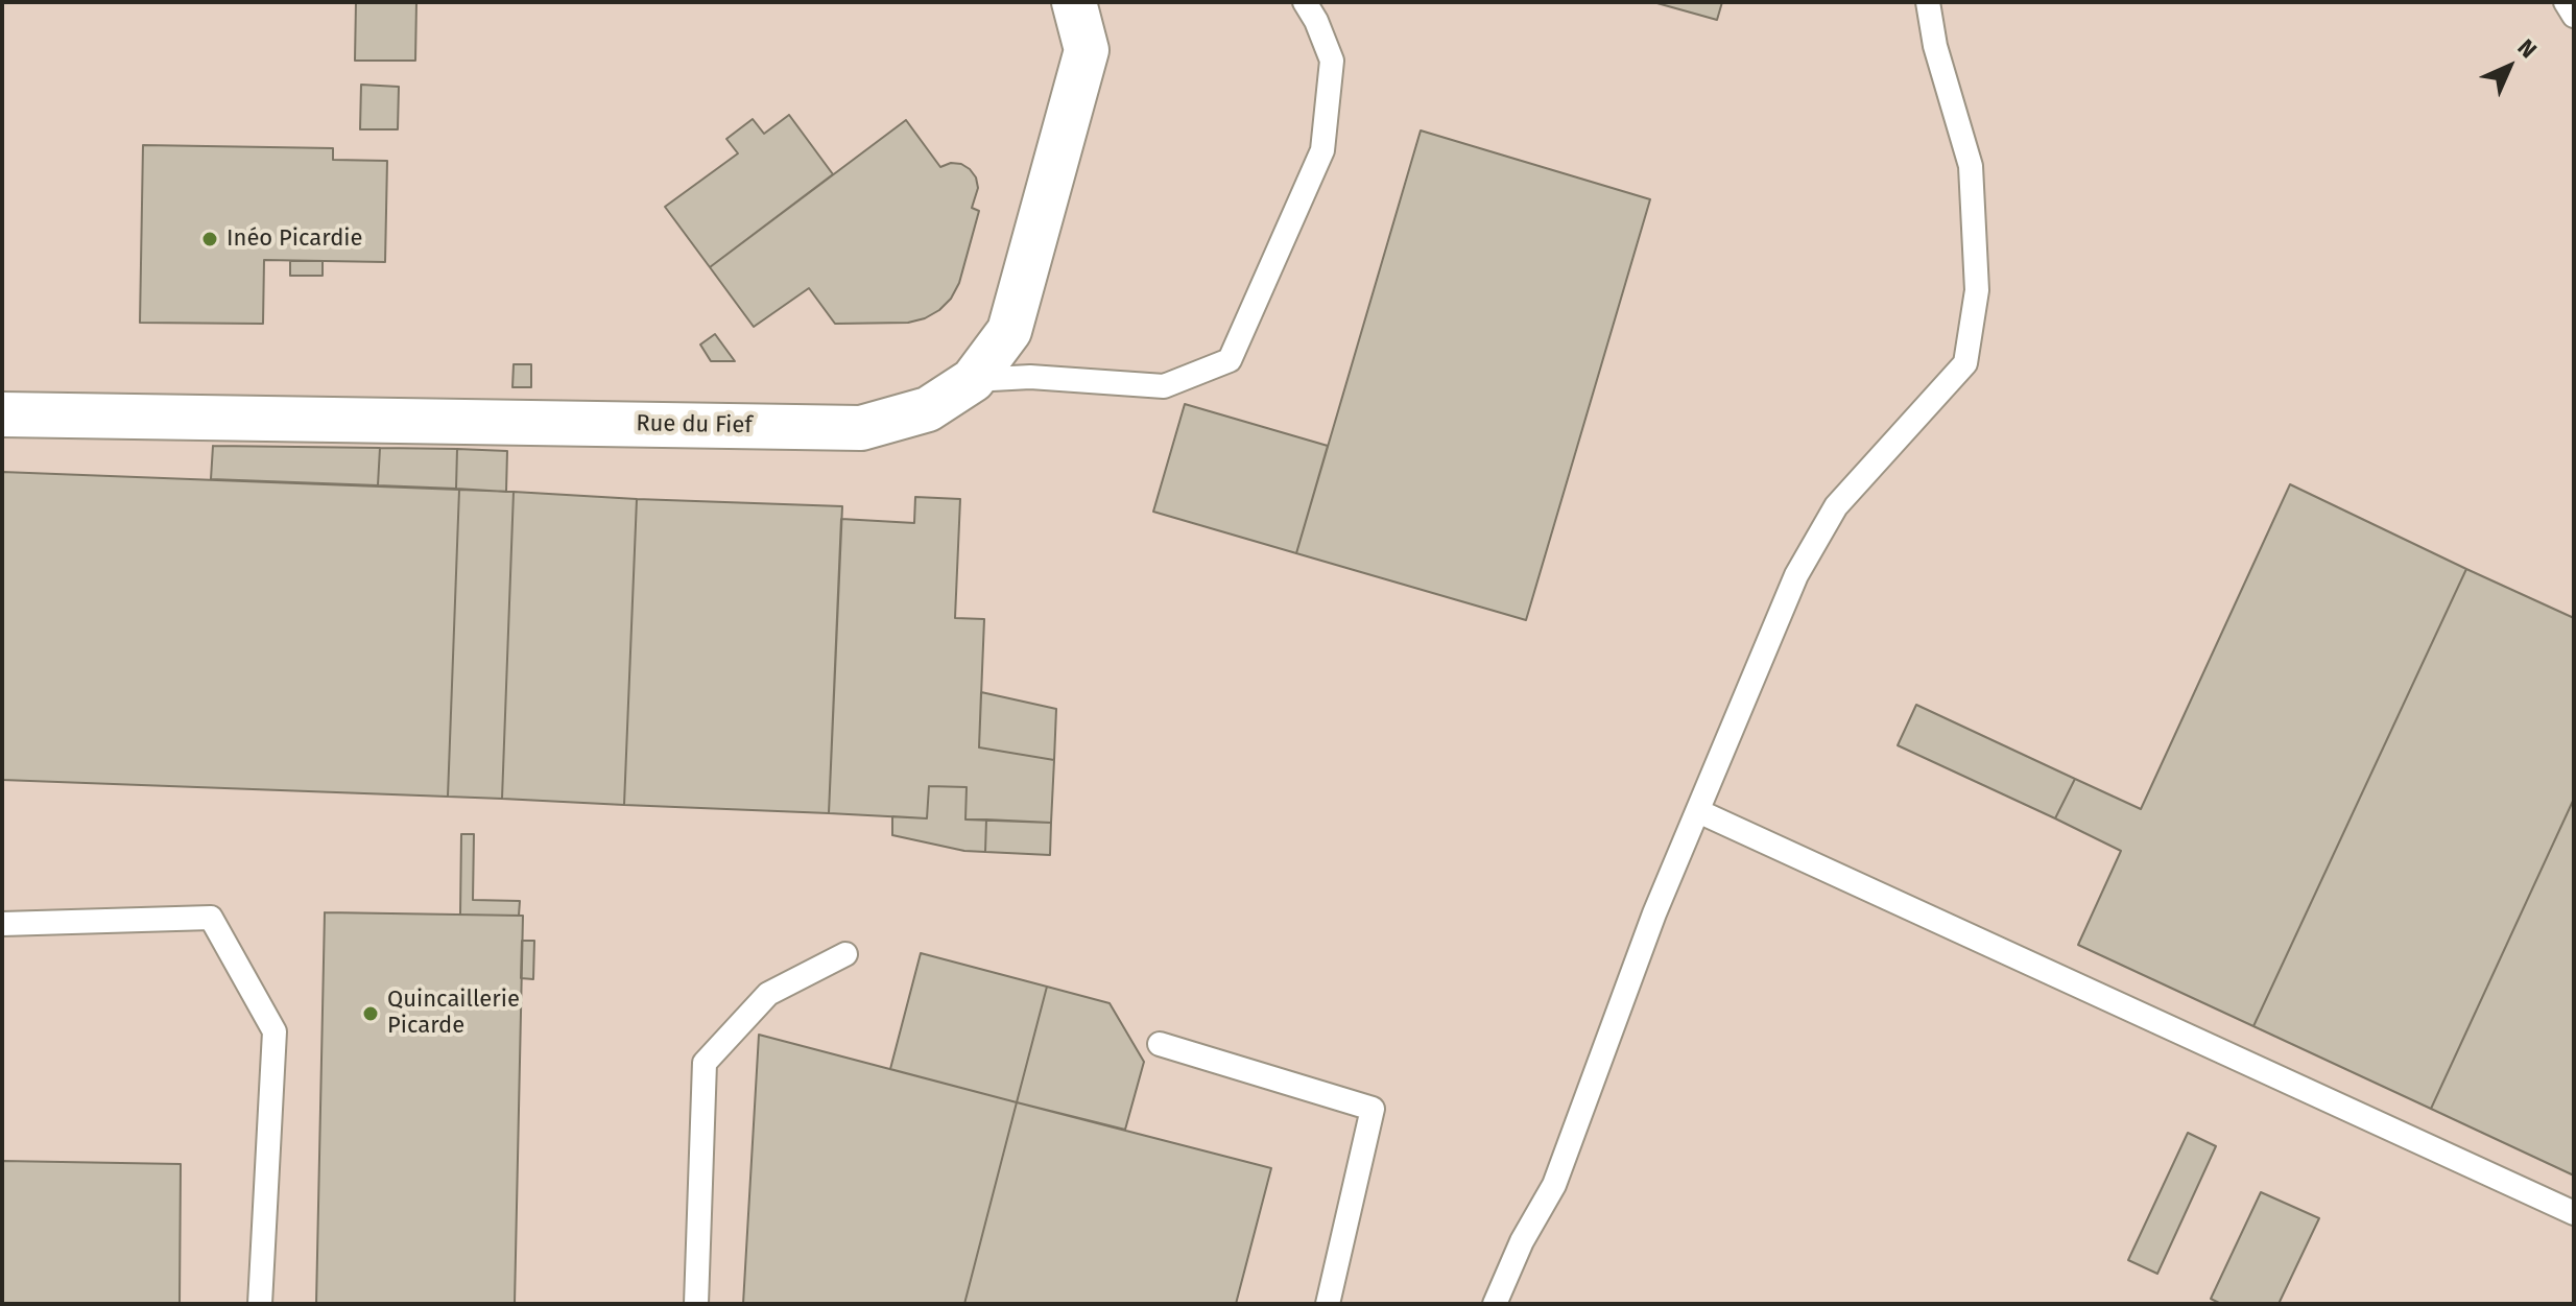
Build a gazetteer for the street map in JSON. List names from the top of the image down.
{
  "streets": {
    "street": ["Rue du Fief"]
  },
  "places": ["Inéo Picardie", "Quincaillerie Picarde"],
  "north": "top right"
}
